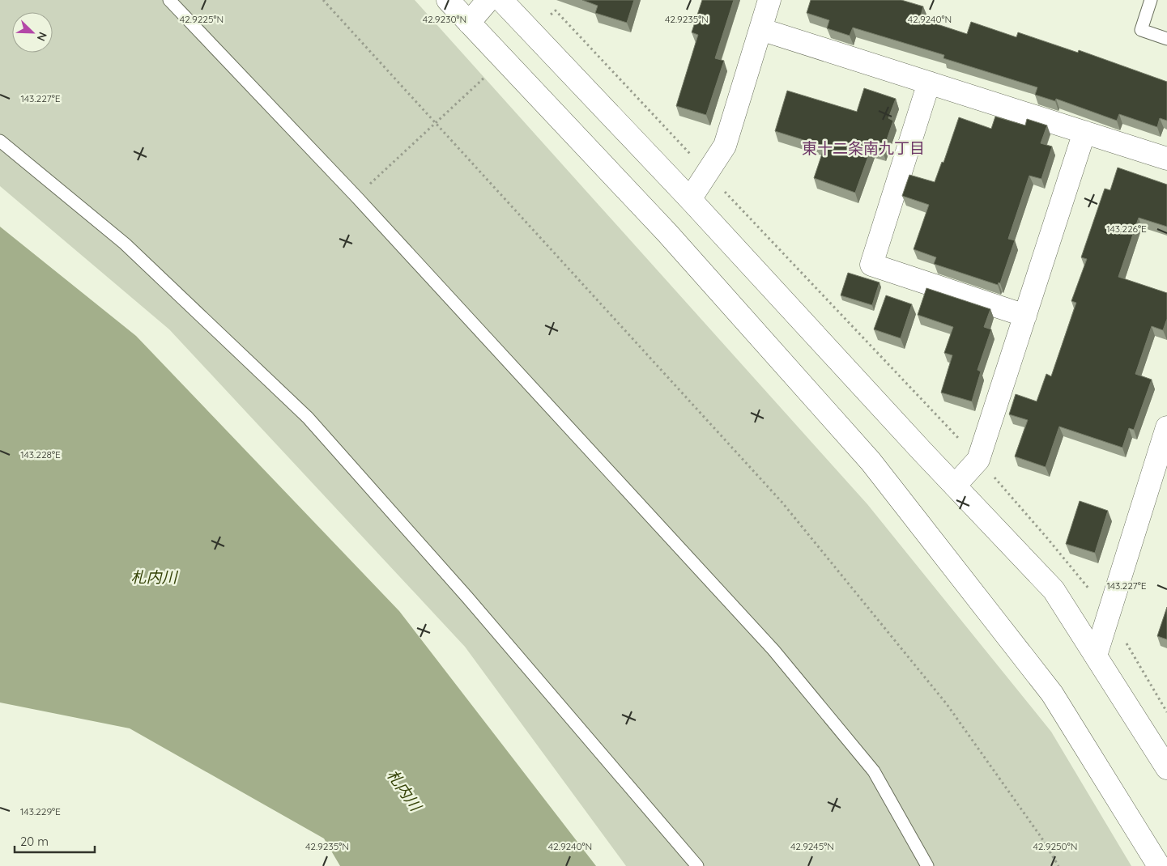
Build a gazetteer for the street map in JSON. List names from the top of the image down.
{
  "districts": ["東十二条南九丁目"],
  "water": ["札内川"],
  "scale_bar": "20 m",
  "north": "bottom right",
  "coordinates": [
    "42.9225°N",
    "42.9230°N",
    "42.9235°N",
    "42.9240°N",
    "143.227°E",
    "143.226°E",
    "143.228°E",
    "143.229°E",
    "42.9245°N",
    "42.9250°N"
  ]
}
